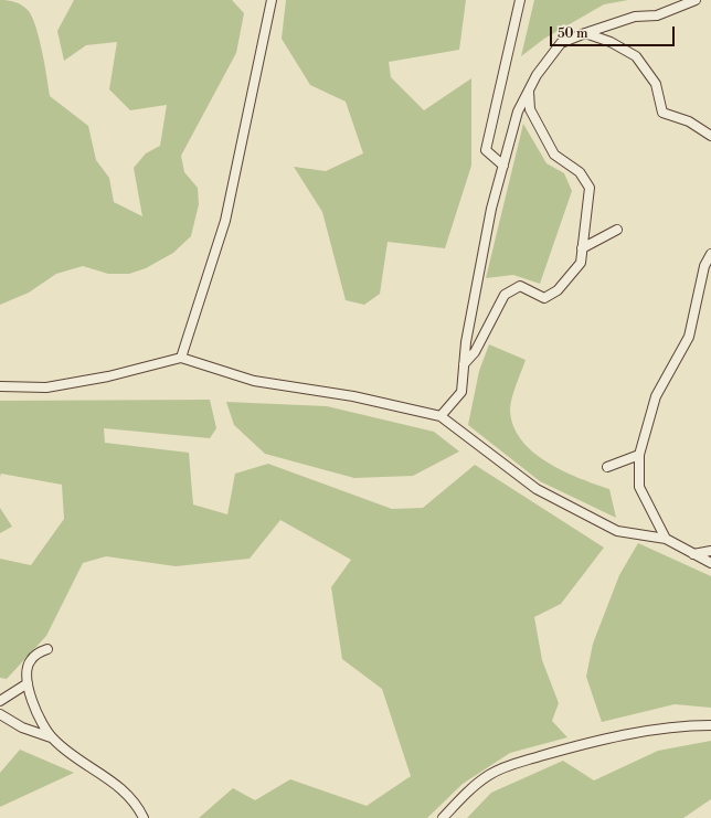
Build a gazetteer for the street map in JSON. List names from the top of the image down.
{
  "scale_bar": "50 m"
}
